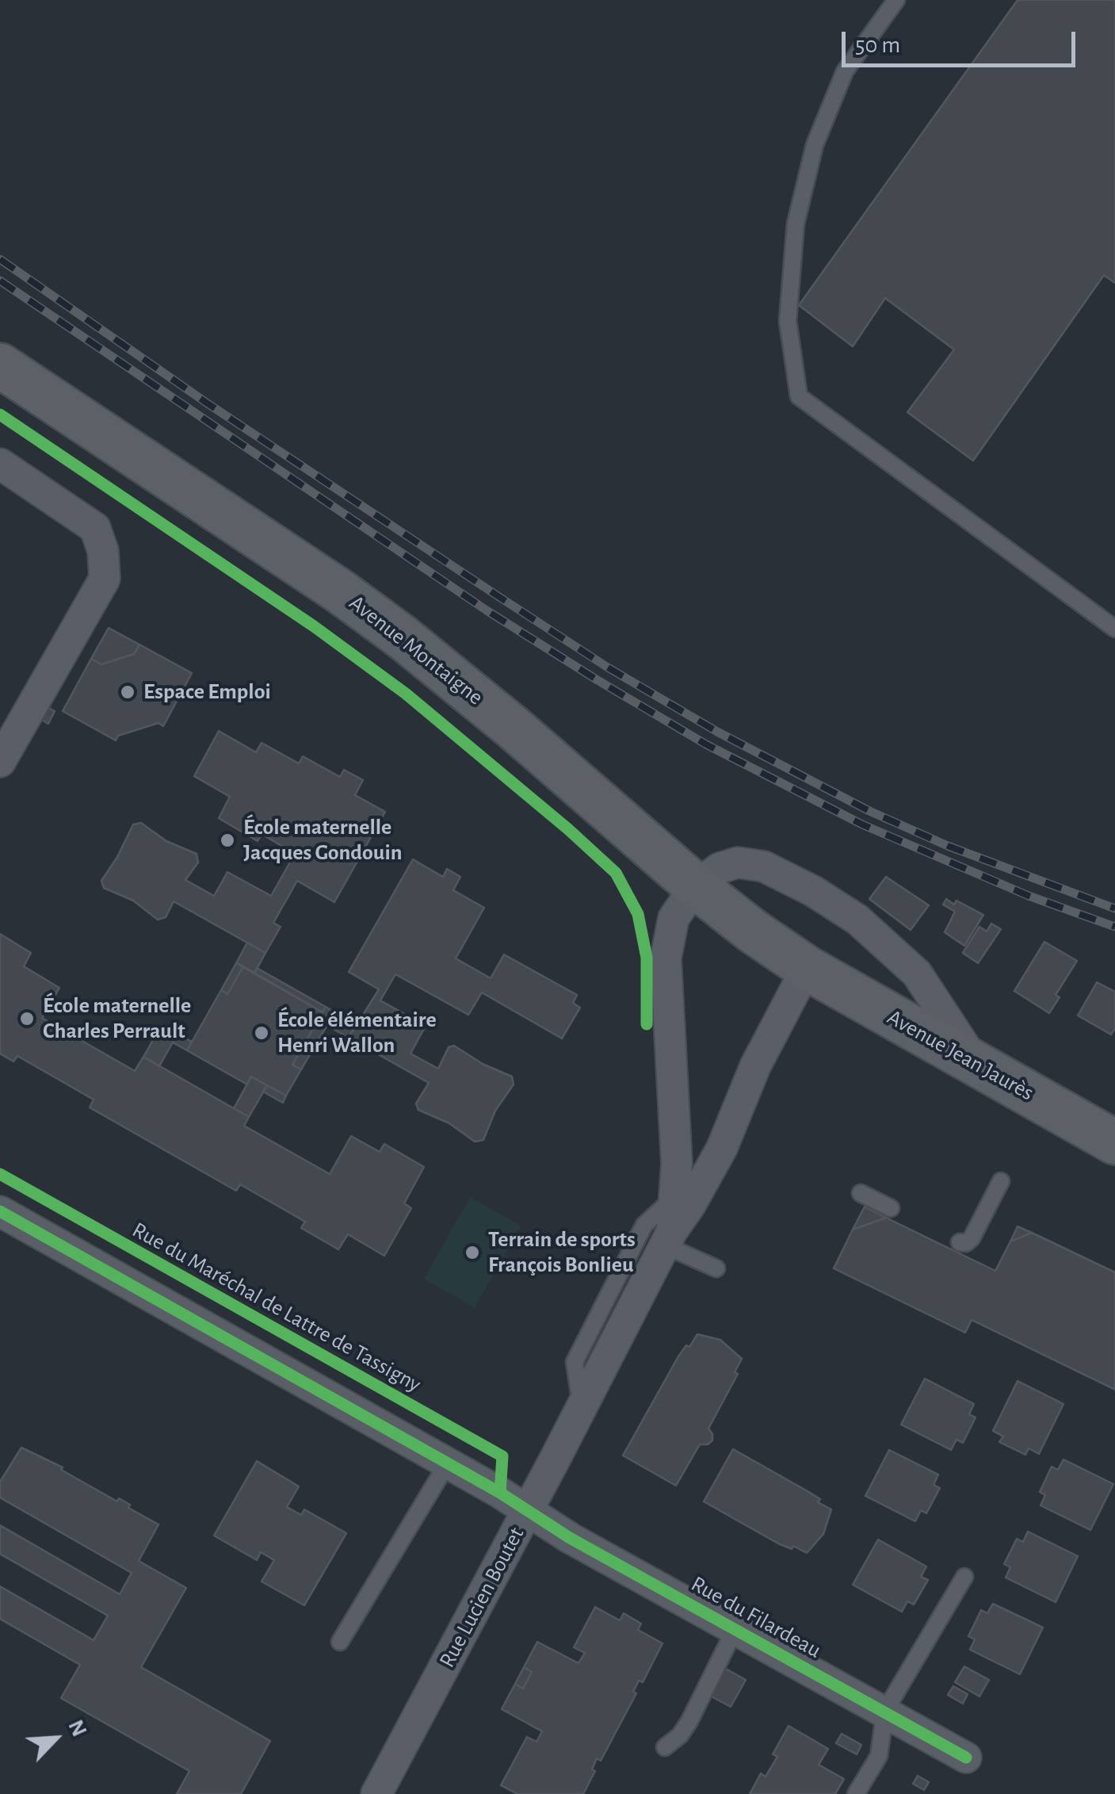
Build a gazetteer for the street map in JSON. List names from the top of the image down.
{
  "streets": {
    "main road": ["Avenue Montaigne", "Avenue Jean Jaurès"],
    "street": ["Rue Lucien Boutet", "Rue du Filardeau"],
    "cycle path": ["Rue du Maréchal de Lattre de Tassigny"]
  },
  "crossings": [
    ["Avenue Montaigne", "Avenue Jean Jaurès"],
    ["Avenue Montaigne", "Rue Lucien Boutet"],
    ["Avenue Jean Jaurès", "Rue Lucien Boutet"],
    ["Rue Lucien Boutet", "Rue du Filardeau"]
  ],
  "places": [
    "Espace Emploi",
    "École maternelle Jacques Gondouin",
    "École maternelle Charles Perrault",
    "École élémentaire Henri Wallon",
    "Terrain de sports François Bonlieu"
  ],
  "scale_bar": "50 m",
  "north": "top right"
}
